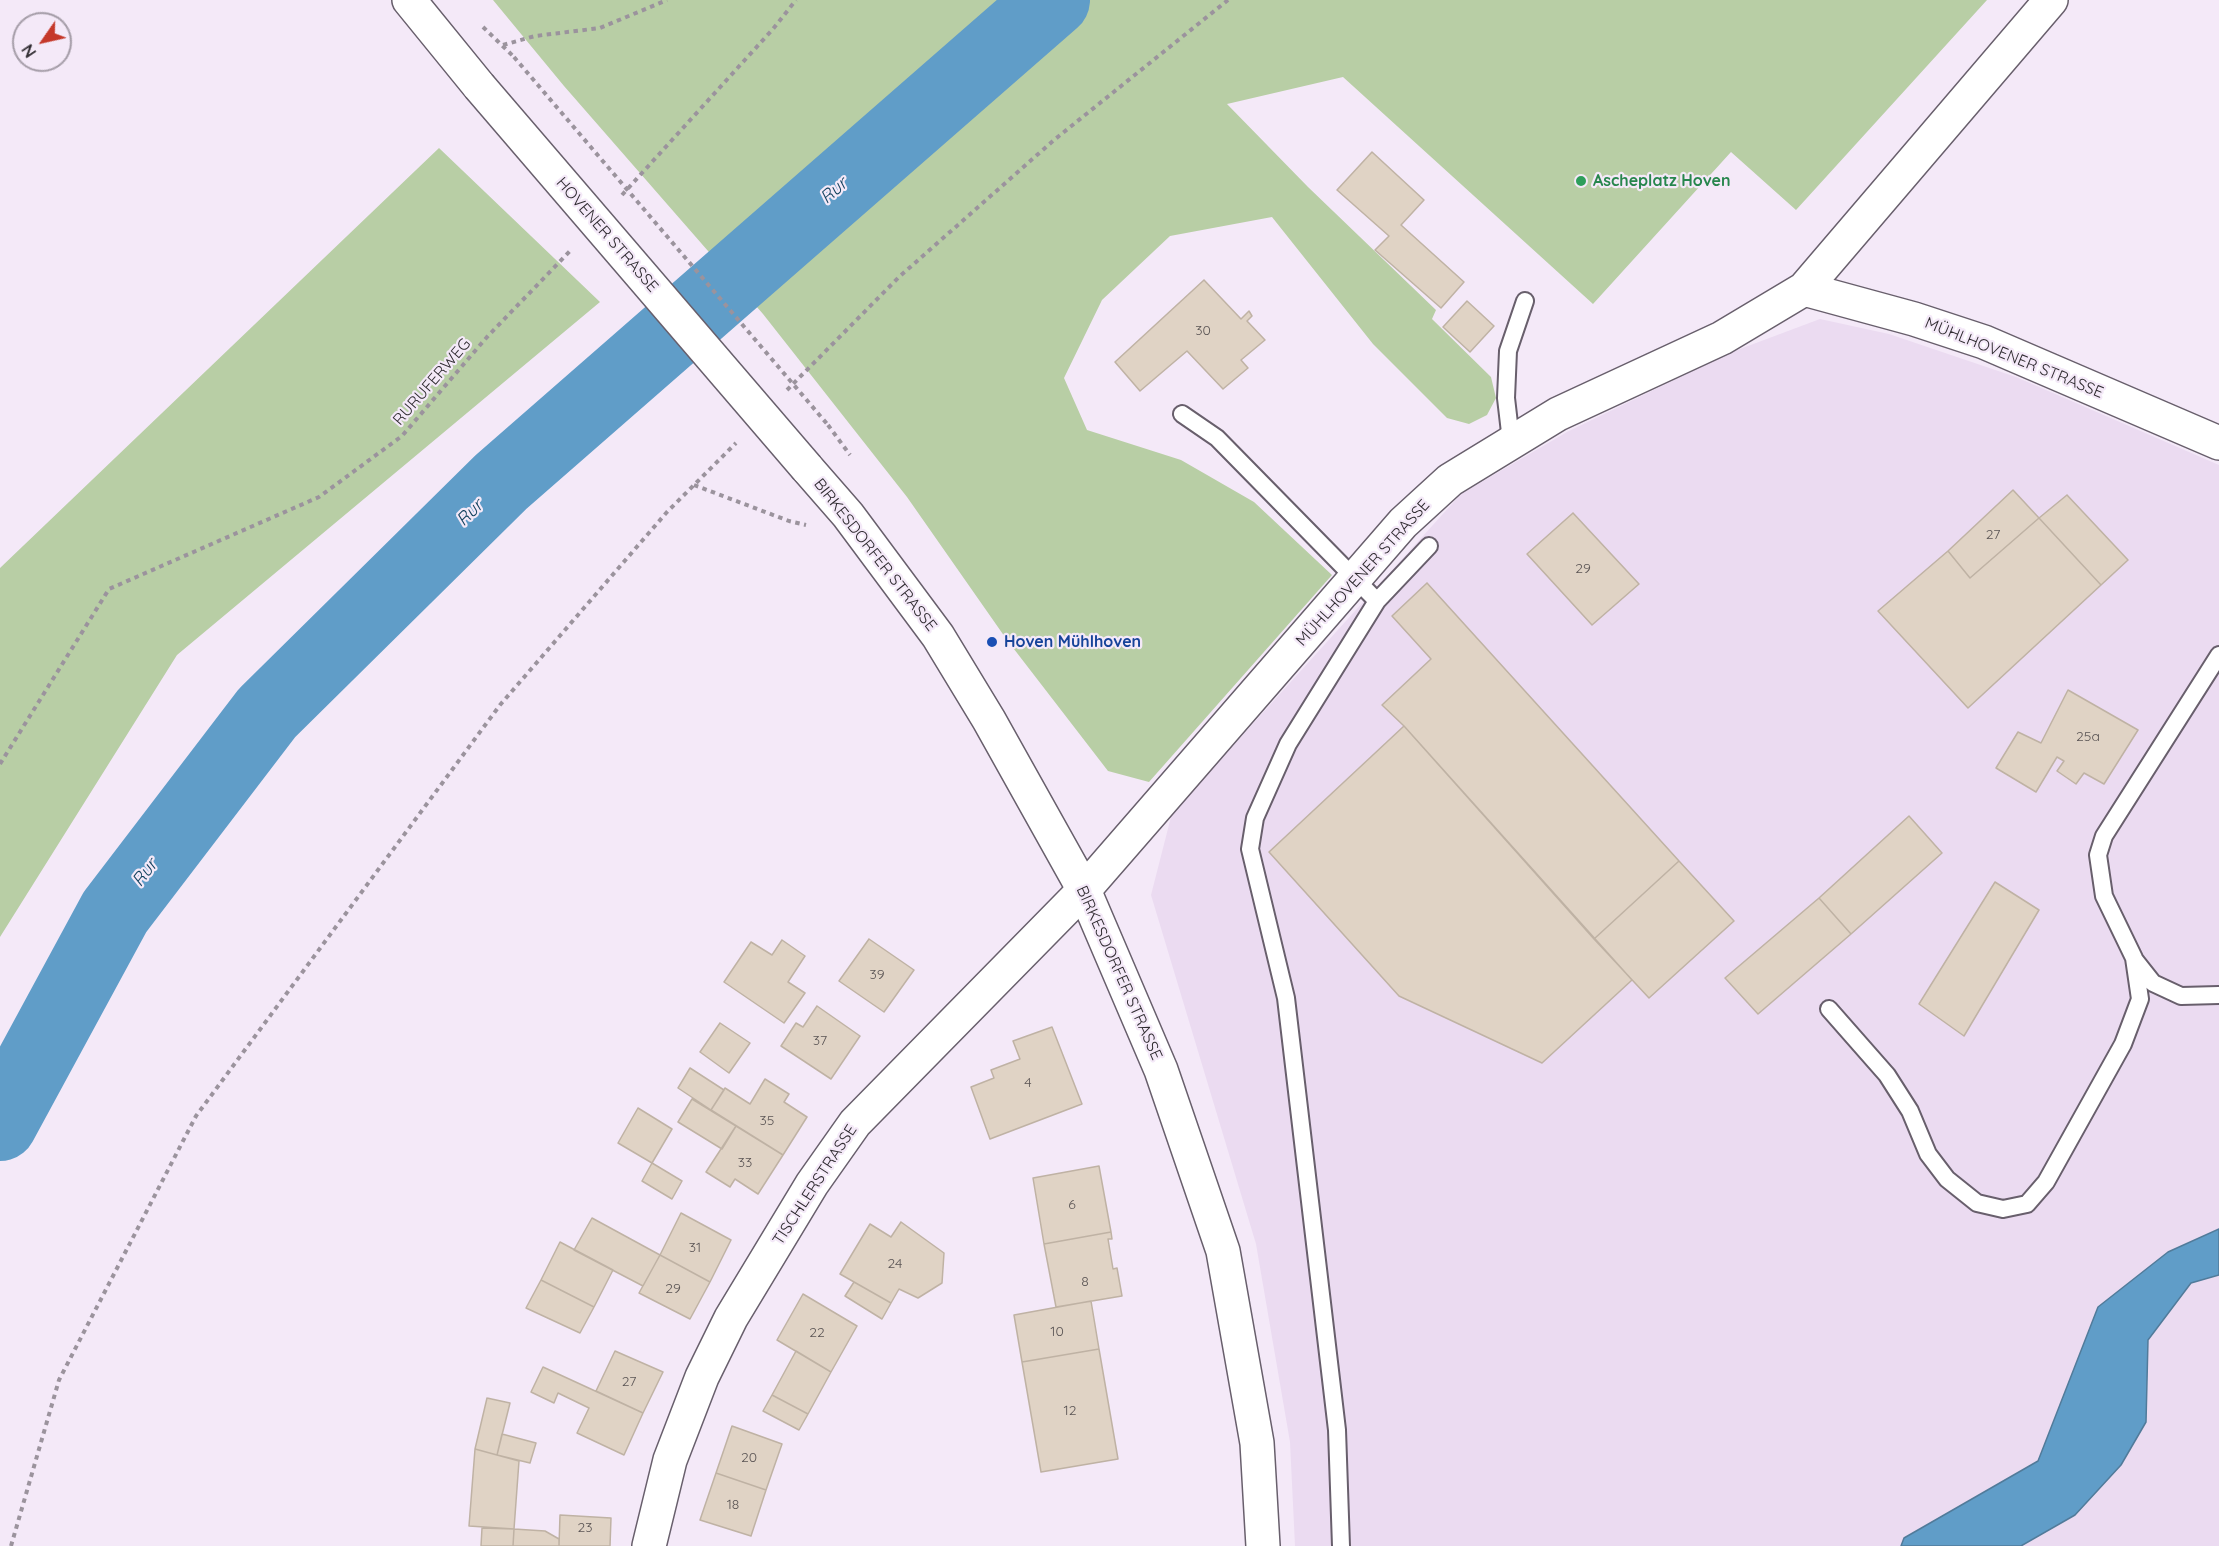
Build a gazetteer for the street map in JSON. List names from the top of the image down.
{
  "streets": {
    "street": [
      "HOVENER STRASSE",
      "MÜHLHOVENER STRASSE",
      "BIRKESDORFER STRASSE",
      "TISCHLERSTRASSE"
    ],
    "path": ["RURUFERWEG"]
  },
  "crossings": [
    ["HOVENER STRASSE", "BIRKESDORFER STRASSE"],
    ["MÜHLHOVENER STRASSE", "BIRKESDORFER STRASSE"],
    ["MÜHLHOVENER STRASSE", "TISCHLERSTRASSE"],
    ["BIRKESDORFER STRASSE", "TISCHLERSTRASSE"]
  ],
  "water": ["Rur"],
  "places": ["Ascheplatz Hoven", "Hoven Mühlhoven"],
  "house_numbers": [
    "30",
    "27",
    "29",
    "25a",
    "39",
    "37",
    "4",
    "35",
    "33",
    "6",
    "31",
    "24",
    "8",
    "29",
    "10",
    "22",
    "27",
    "12",
    "20",
    "18",
    "23"
  ],
  "north": "bottom left"
}
